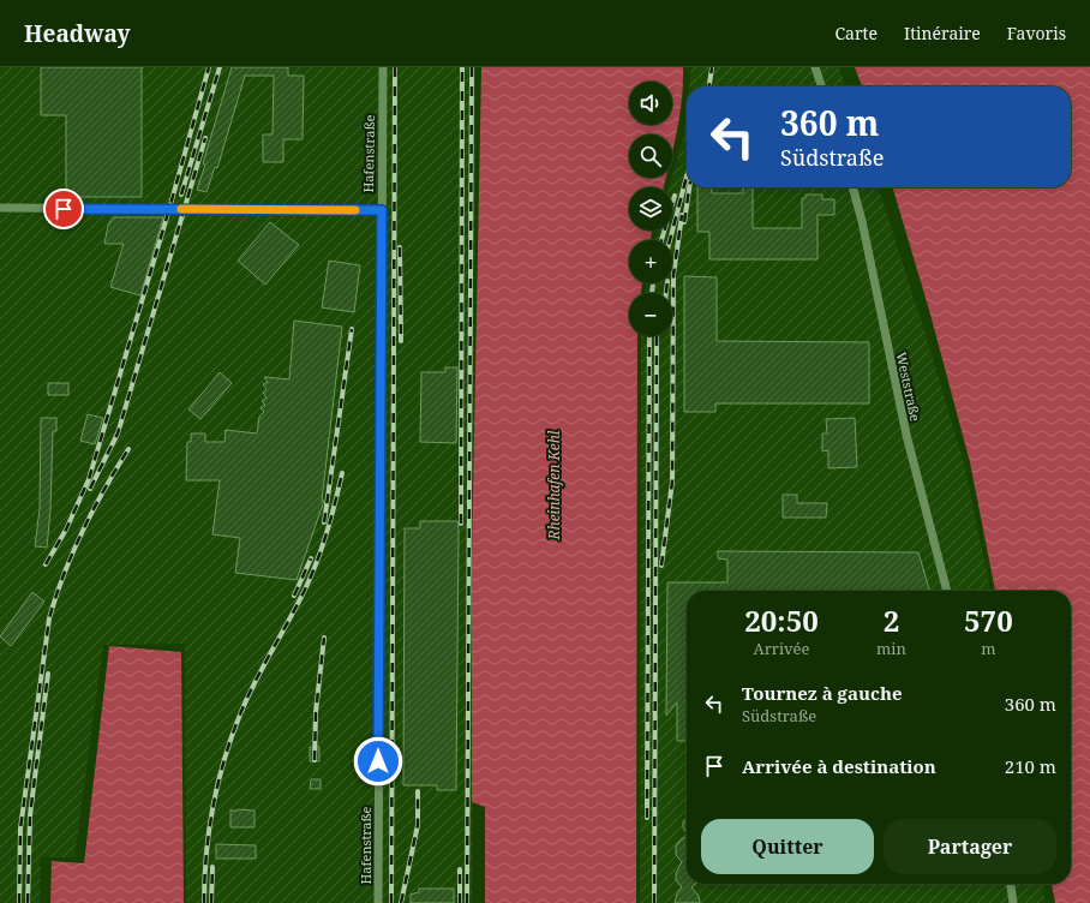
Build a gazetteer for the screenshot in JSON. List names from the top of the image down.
{
  "streets": {
    "street": ["Hafenstraße", "Weststraße"]
  },
  "water": ["Rheinhafen Kehl"],
  "page": {
    "header": "Headway",
    "nav": ["Carte", "Itinéraire", "Favoris"],
    "map_buttons": ["+", "−"],
    "turn": ["360 m", "Südstraße"],
    "eta": [
      "20:50",
      "Arrivée",
      "2",
      "min",
      "570",
      "m"
    ],
    "list": [
      {
        "name": "Tournez à gauche",
        "note": "Südstraße",
        "value": "360 m"
      },
      {
        "name": "Arrivée à destination",
        "value": "210 m"
      }
    ],
    "buttons": ["Quitter", "Partager"]
  }
}
